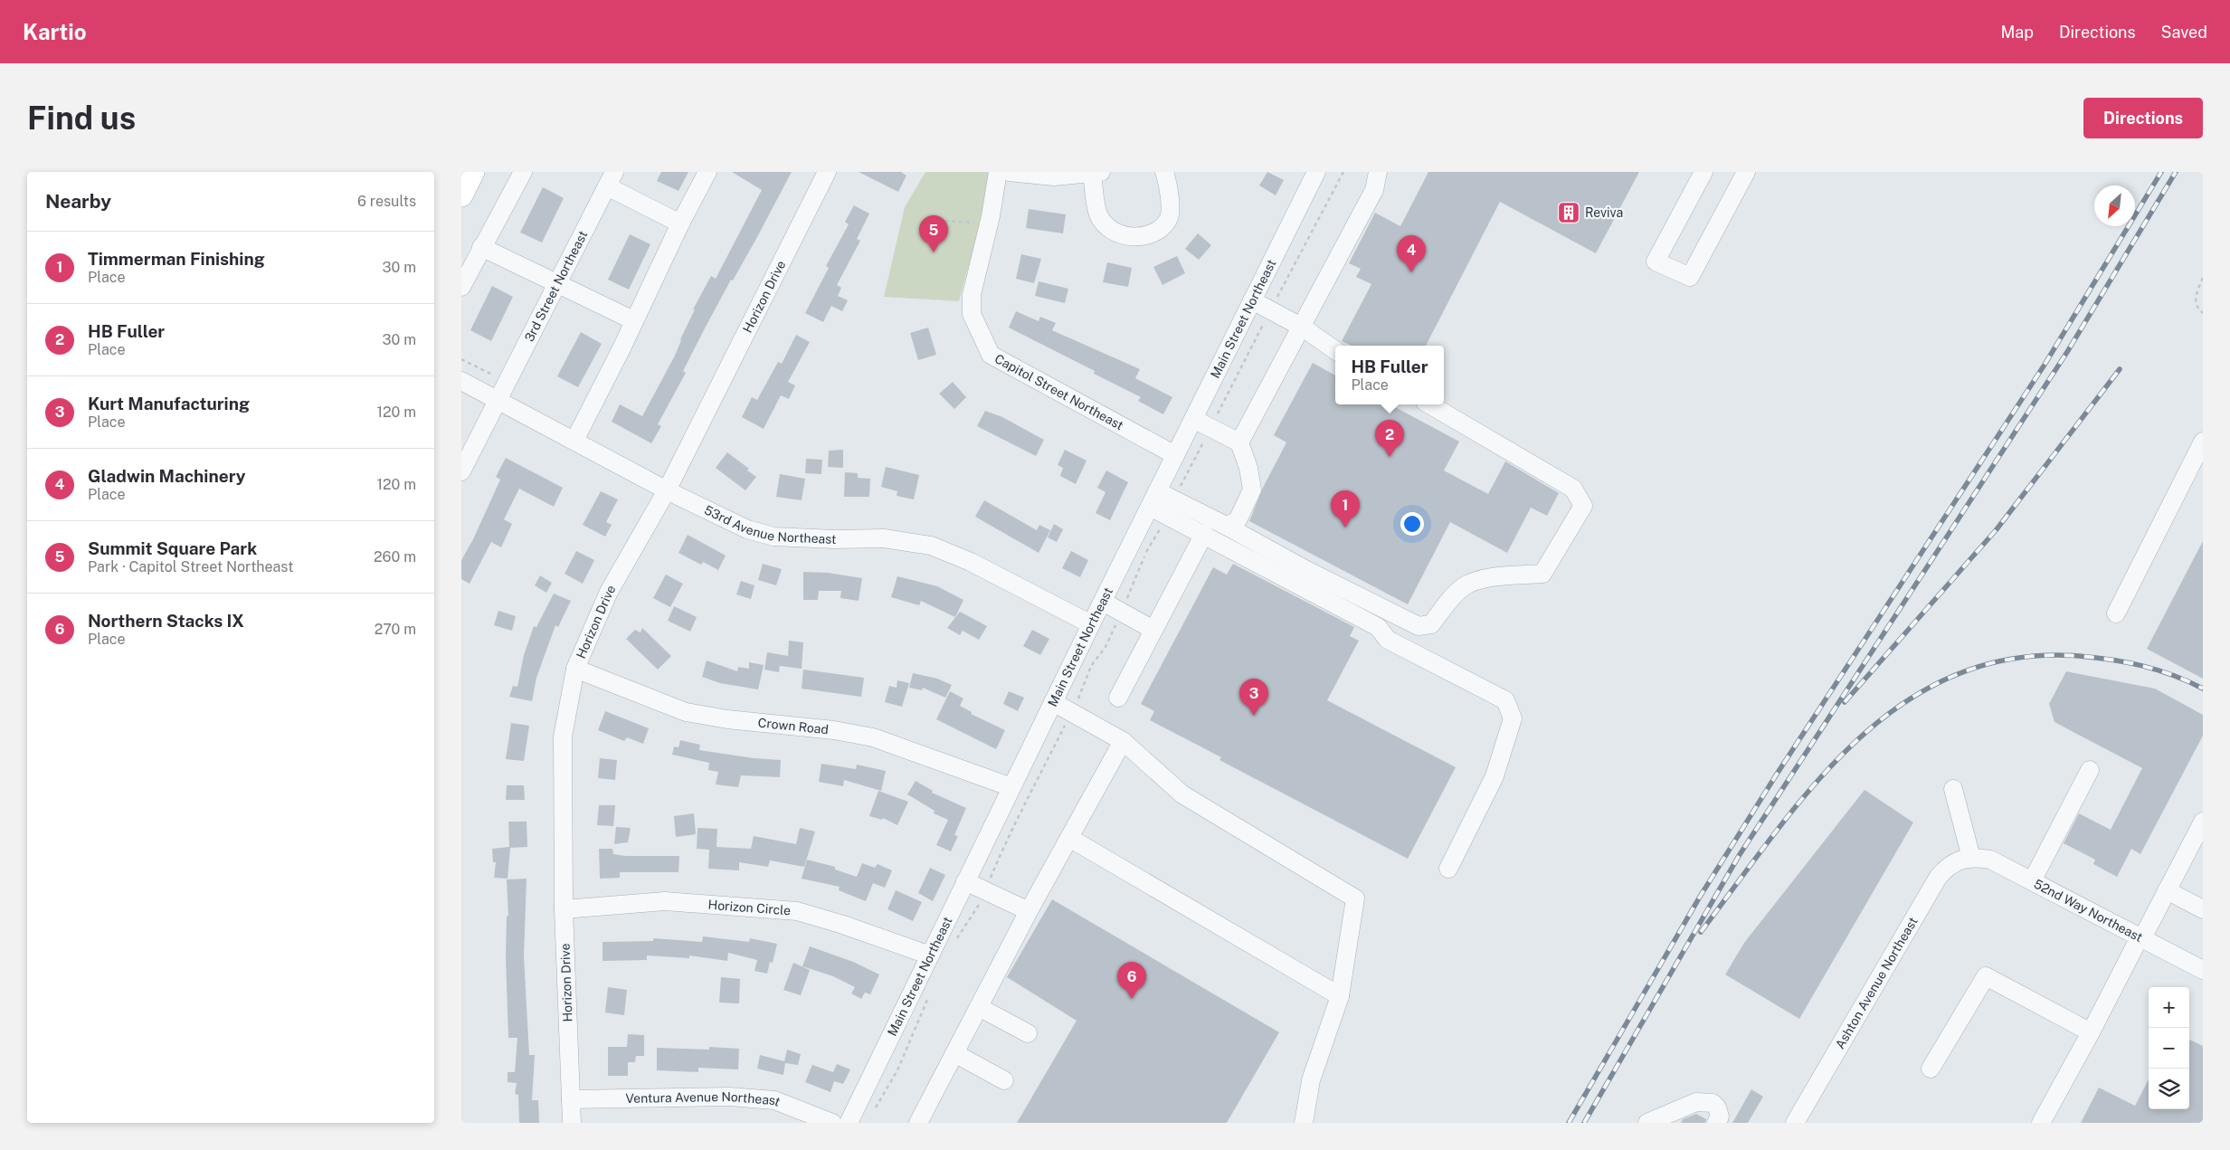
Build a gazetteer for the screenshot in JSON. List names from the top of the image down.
{
  "streets": {
    "street": [
      "3rd Street Northeast",
      "Horizon Drive",
      "Main Street Northeast",
      "Capitol Street Northeast",
      "53rd Avenue Northeast",
      "Crown Road",
      "Horizon Circle",
      "52nd Way Northeast",
      "Ashton Avenue Northeast",
      "Ventura Avenue Northeast"
    ]
  },
  "crossings": [
    ["3rd Street Northeast", "53rd Avenue Northeast"],
    ["Horizon Drive", "53rd Avenue Northeast"],
    ["Horizon Drive", "Crown Road"],
    ["Horizon Drive", "Horizon Circle"],
    ["Horizon Drive", "Ventura Avenue Northeast"],
    ["Main Street Northeast", "Capitol Street Northeast"],
    ["Main Street Northeast", "53rd Avenue Northeast"],
    ["Main Street Northeast", "Crown Road"],
    ["Main Street Northeast", "Horizon Circle"],
    ["52nd Way Northeast", "Ashton Avenue Northeast"]
  ],
  "places": {
    "building": ["Reviva"]
  },
  "north": "bottom left",
  "page": {
    "header": "Kartio",
    "nav": ["Map", "Directions", "Saved"],
    "buttons": "Directions",
    "title": "Find us",
    "heading": ["Nearby", "6 results"],
    "pins": [
      "5",
      "4",
      "2",
      "1",
      "3",
      "6"
    ],
    "list": [
      {
        "mark": "1",
        "name": "Timmerman Finishing",
        "note": "Place",
        "value": "30 m"
      },
      {
        "mark": "2",
        "name": "HB Fuller",
        "note": "Place",
        "value": "30 m"
      },
      {
        "mark": "3",
        "name": "Kurt Manufacturing",
        "note": "Place",
        "value": "120 m"
      },
      {
        "mark": "4",
        "name": "Gladwin Machinery",
        "note": "Place",
        "value": "120 m"
      },
      {
        "mark": "5",
        "name": "Summit Square Park",
        "note": "Park · Capitol Street Northeast",
        "value": "260 m"
      },
      {
        "mark": "6",
        "name": "Northern Stacks IX",
        "note": "Place",
        "value": "270 m"
      }
    ],
    "popup": ["HB Fuller", "Place"],
    "map_buttons": ["+", "−"]
  }
}
